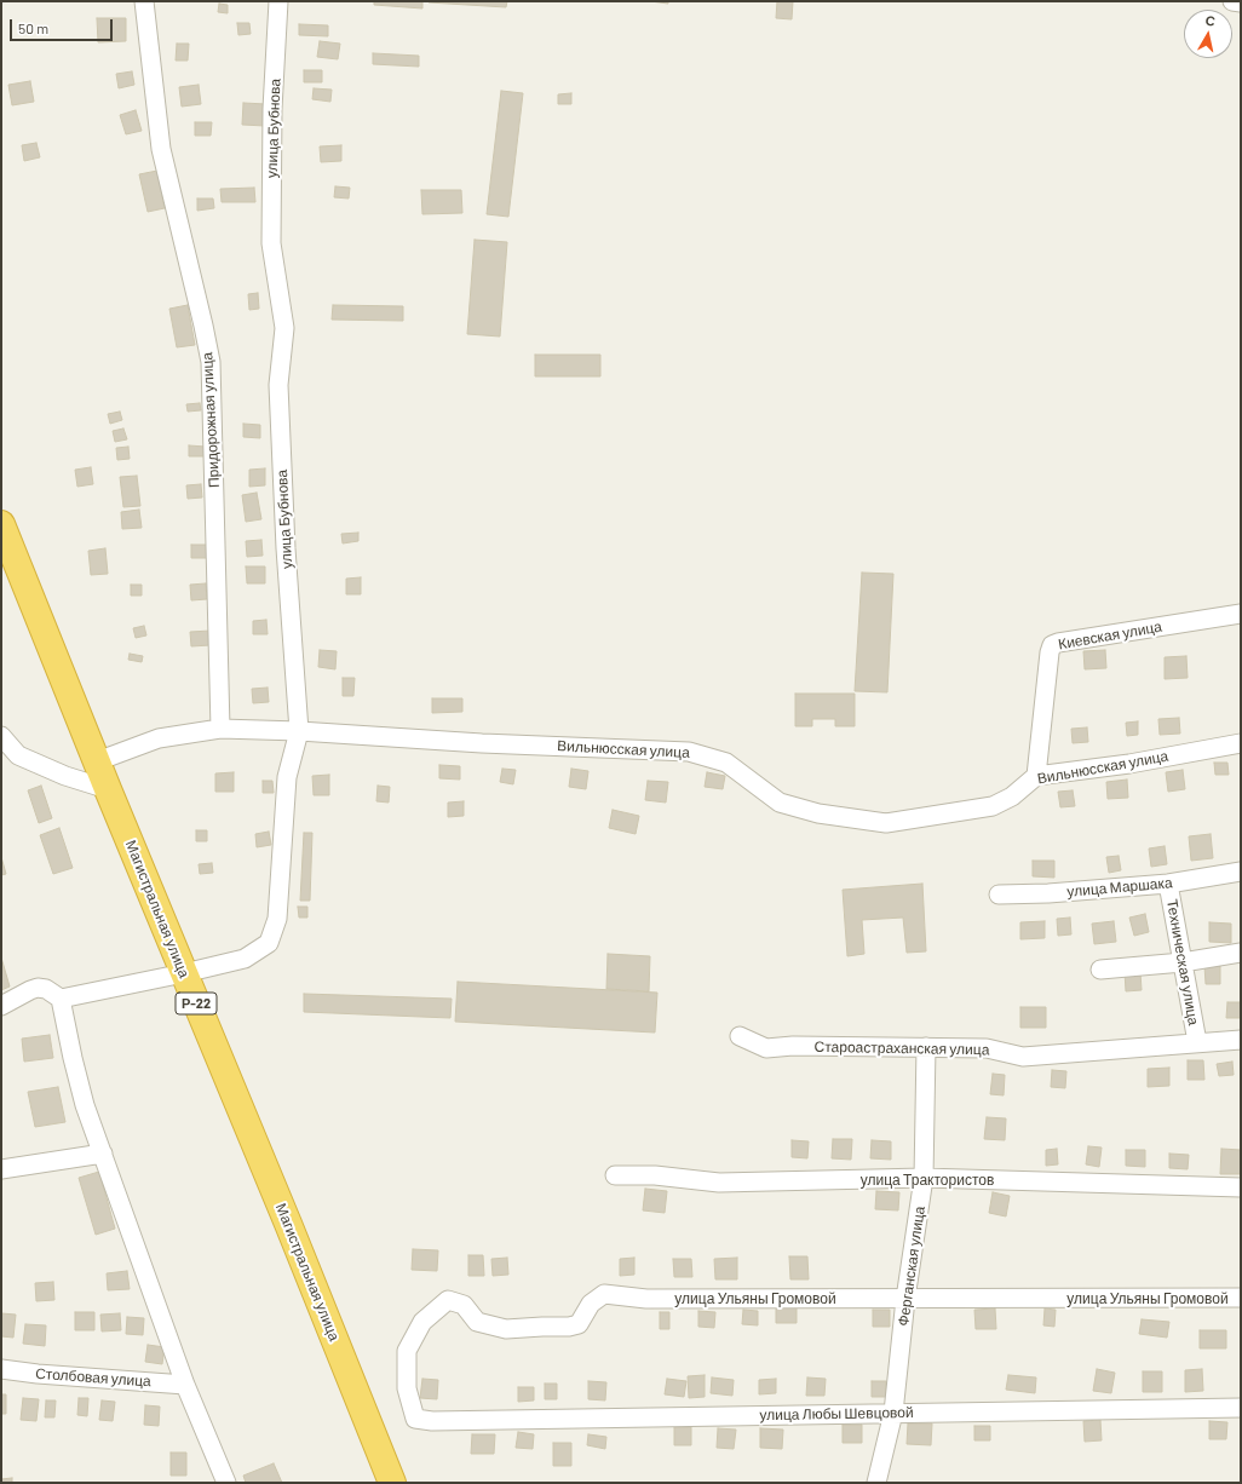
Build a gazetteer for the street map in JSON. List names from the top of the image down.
{
  "streets": {
    "highway": ["Магистральная улица", "Р-22"],
    "street": [
      "улица Бубнова",
      "Придорожная улица",
      "Киевская улица",
      "Вильнюсская улица",
      "улица Маршака",
      "Техническая улица",
      "Староастраханская улица",
      "улица Трактористов",
      "Ферганская улица",
      "улица Ульяны Громовой",
      "Столбовая улица",
      "улица Любы Шевцовой"
    ]
  },
  "crossings": [
    ["улица Бубнова", "Вильнюсская улица"],
    ["улица Бубнова", "Магистральная улица"],
    ["Придорожная улица", "Вильнюсская улица"],
    ["Киевская улица", "Вильнюсская улица"],
    ["Вильнюсская улица", "Магистральная улица"],
    ["улица Маршака", "Техническая улица"],
    ["Техническая улица", "Староастраханская улица"],
    ["Староастраханская улица", "Ферганская улица"],
    ["улица Трактористов", "Ферганская улица"],
    ["Ферганская улица", "улица Ульяны Громовой"],
    ["Ферганская улица", "улица Любы Шевцовой"],
    ["улица Ульяны Громовой", "улица Любы Шевцовой"]
  ],
  "scale_bar": "50 m",
  "north": "top"
}
